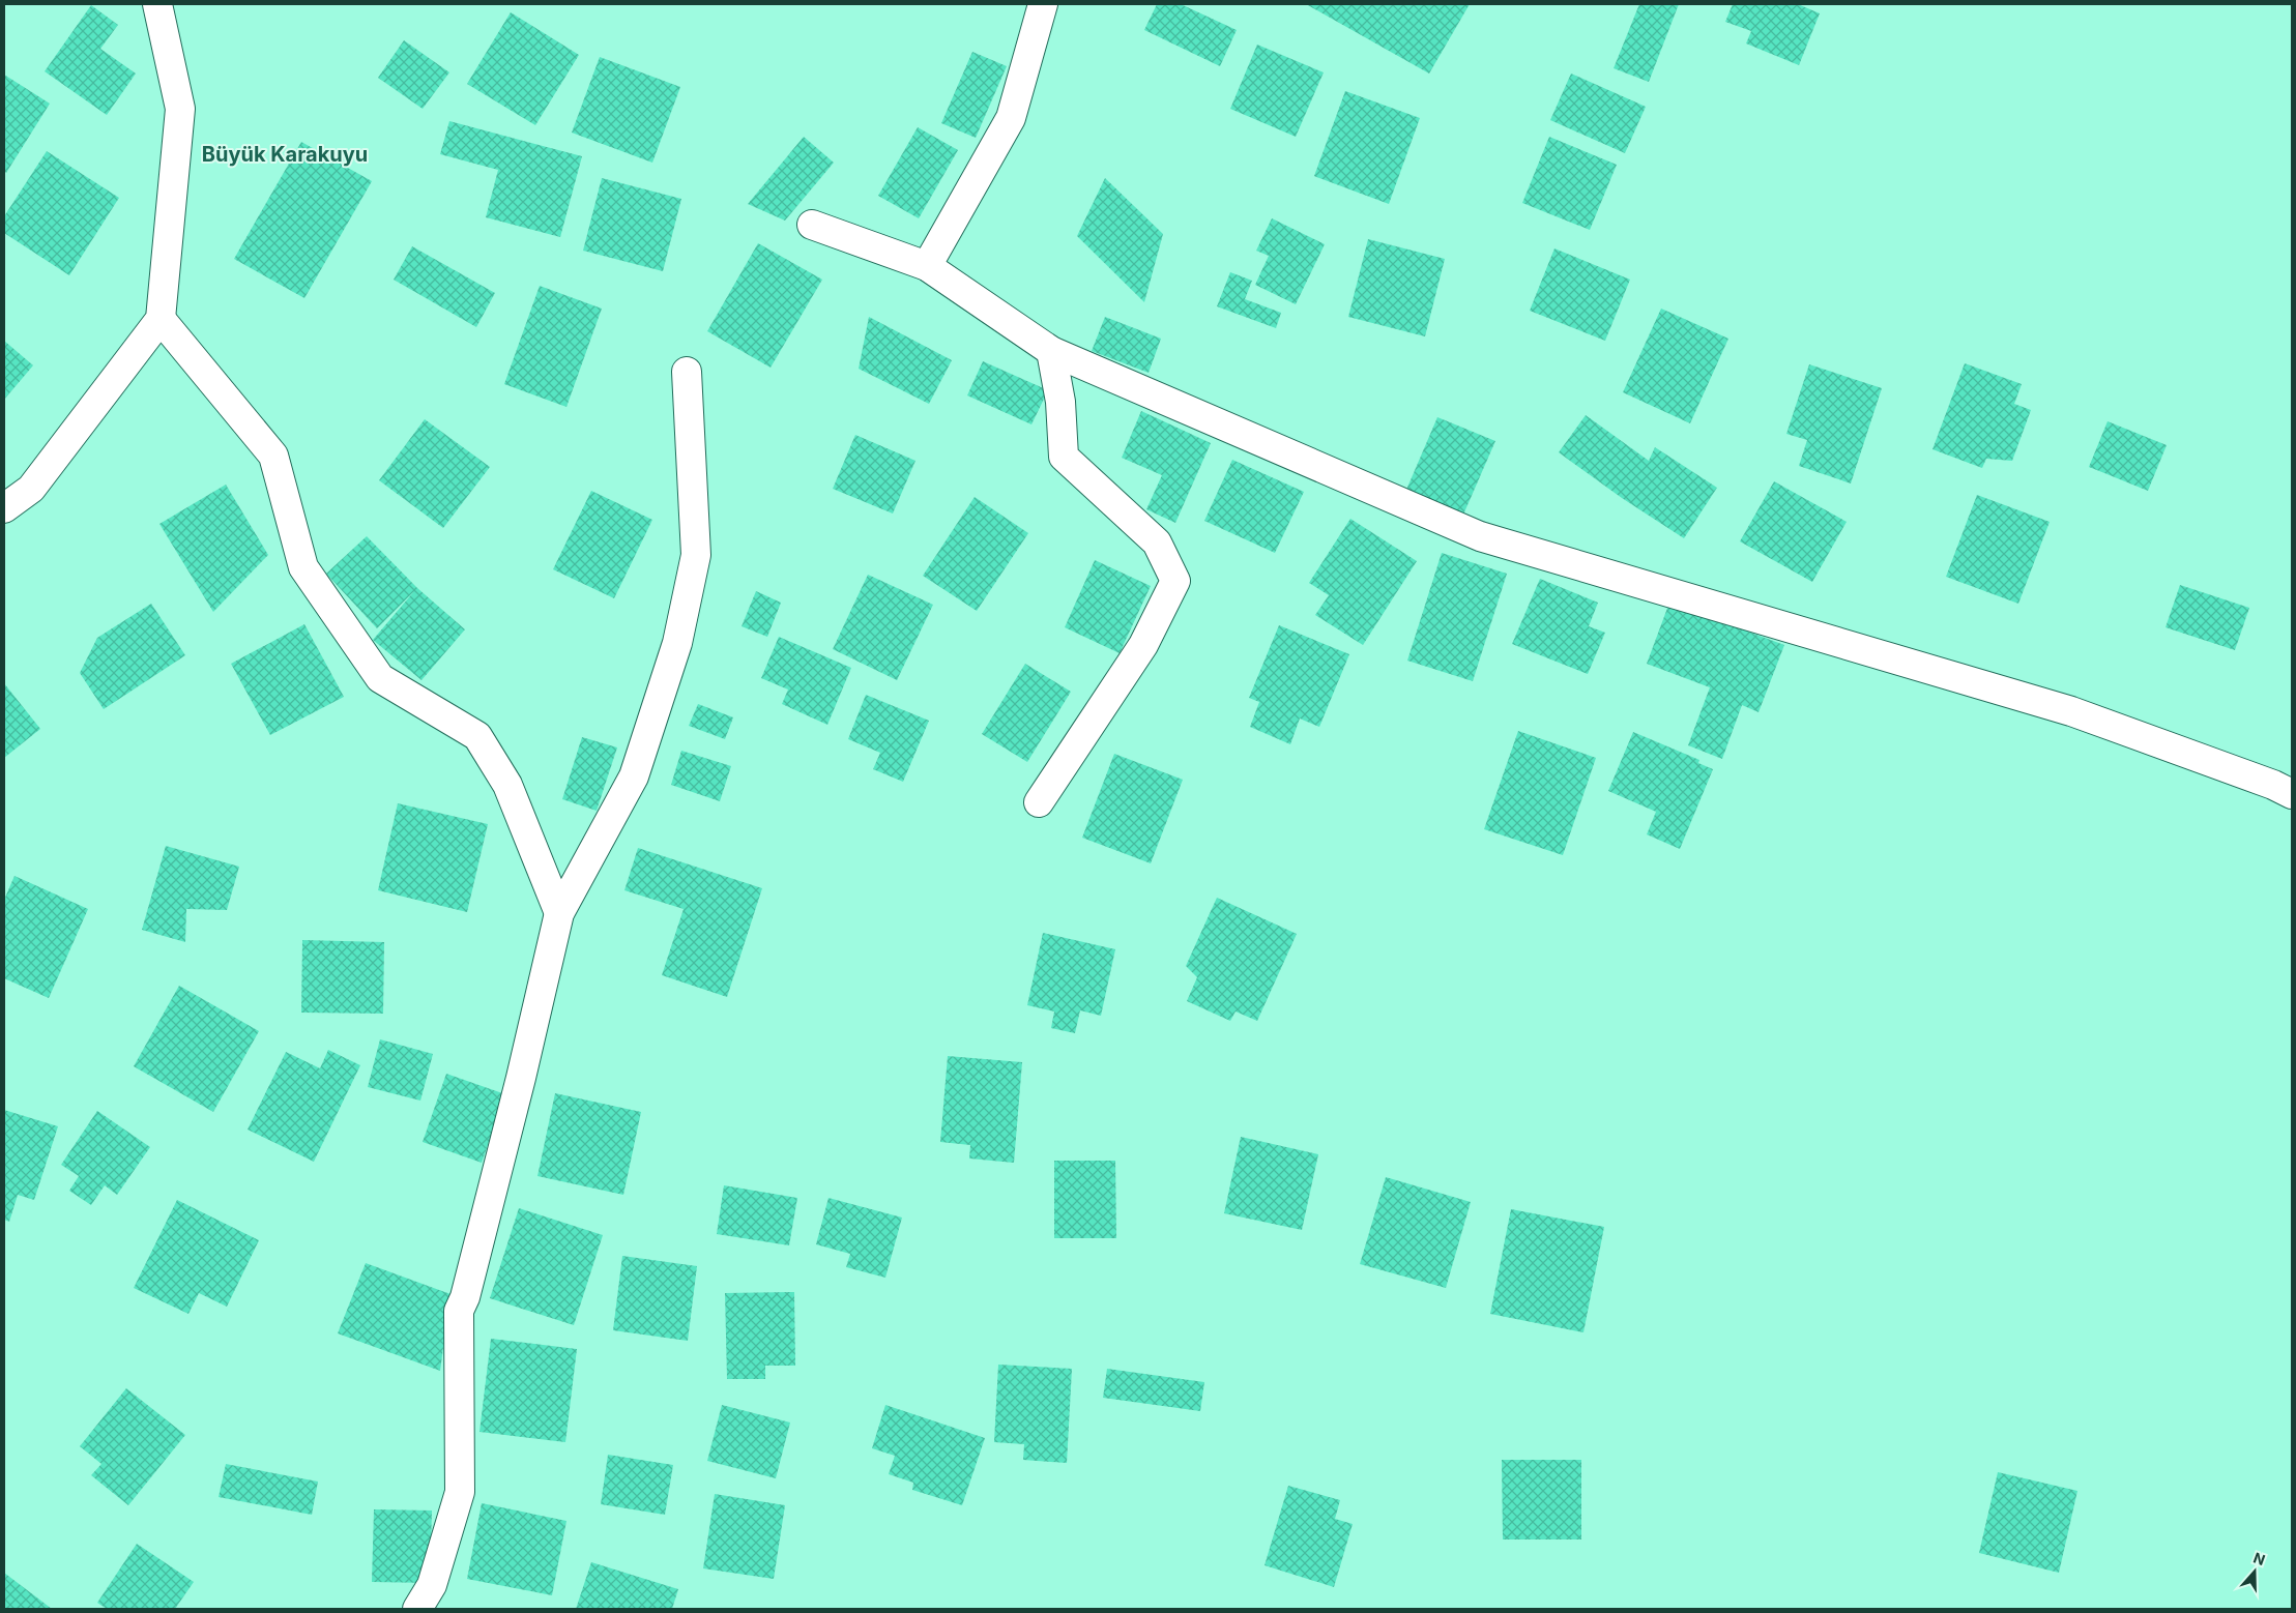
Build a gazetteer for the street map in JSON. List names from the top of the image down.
{
  "districts": ["Büyük Karakuyu"],
  "north": "top"
}
